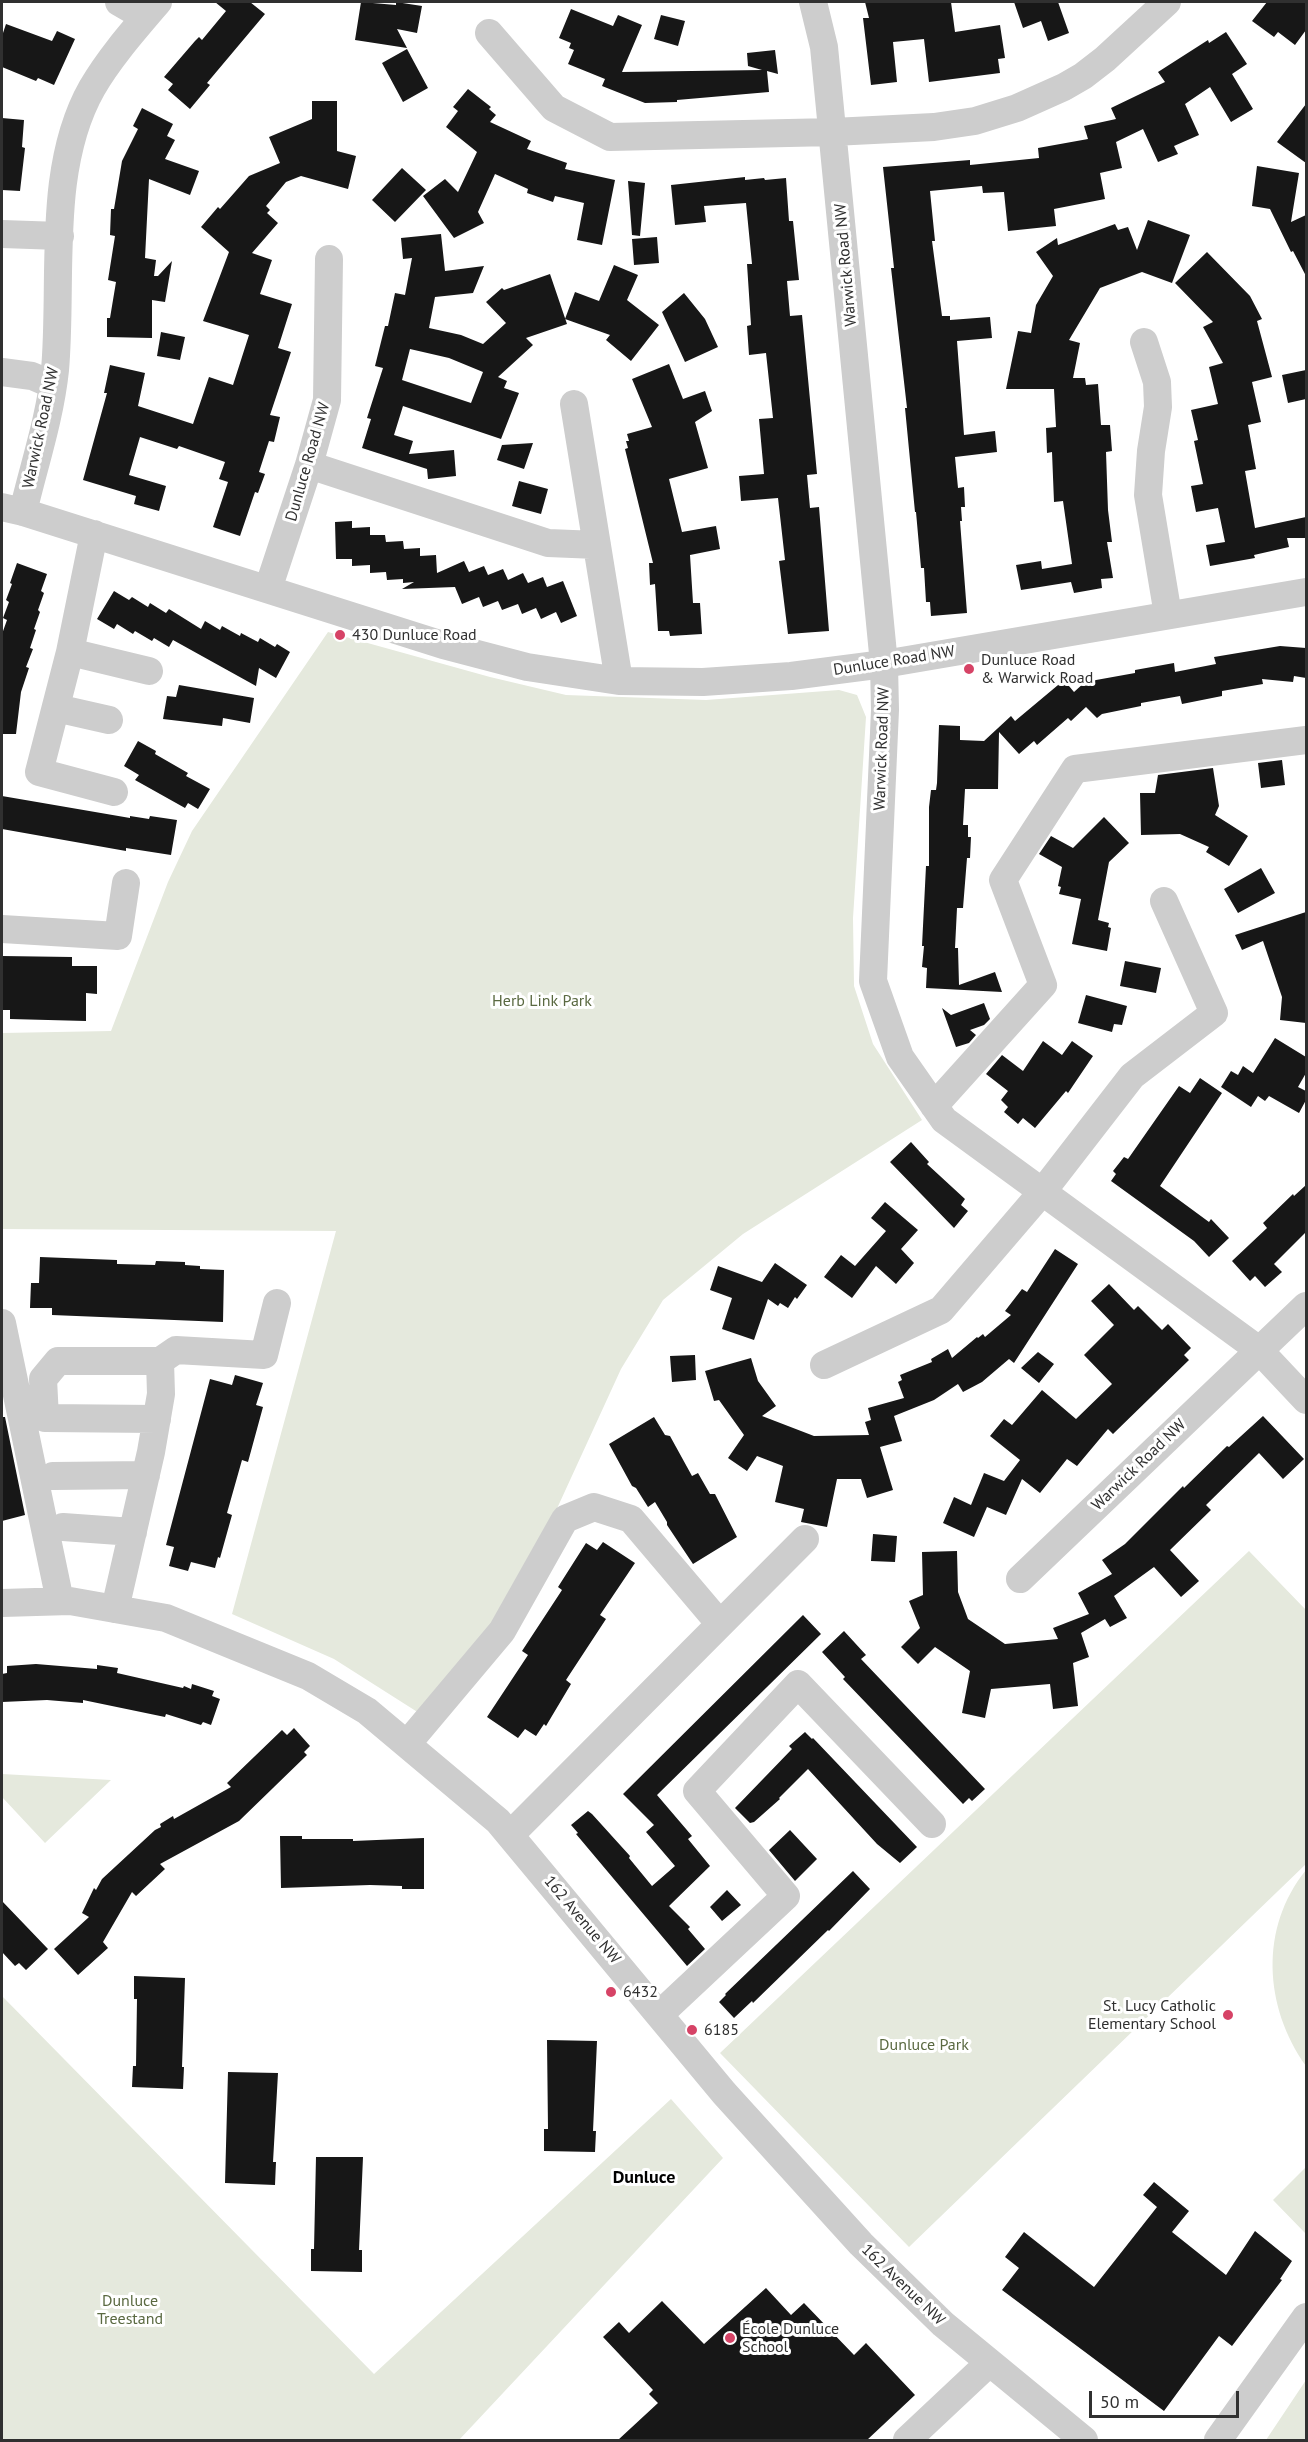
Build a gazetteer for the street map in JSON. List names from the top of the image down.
{
  "streets": {
    "street": ["Warwick Road NW", "Dunluce Road NW", "162 Avenue NW"]
  },
  "crossings": [
    ["Warwick Road NW", "Dunluce Road NW"]
  ],
  "districts": ["Dunluce"],
  "parks": ["Herb Link Park", "Dunluce Park", "Dunluce Treestand"],
  "places": [
    "430 Dunluce Road",
    "Dunluce Road & Warwick Road",
    "6432",
    "St. Lucy Catholic Elementary School",
    "6185",
    "École Dunluce School"
  ],
  "scale_bar": "50 m"
}
